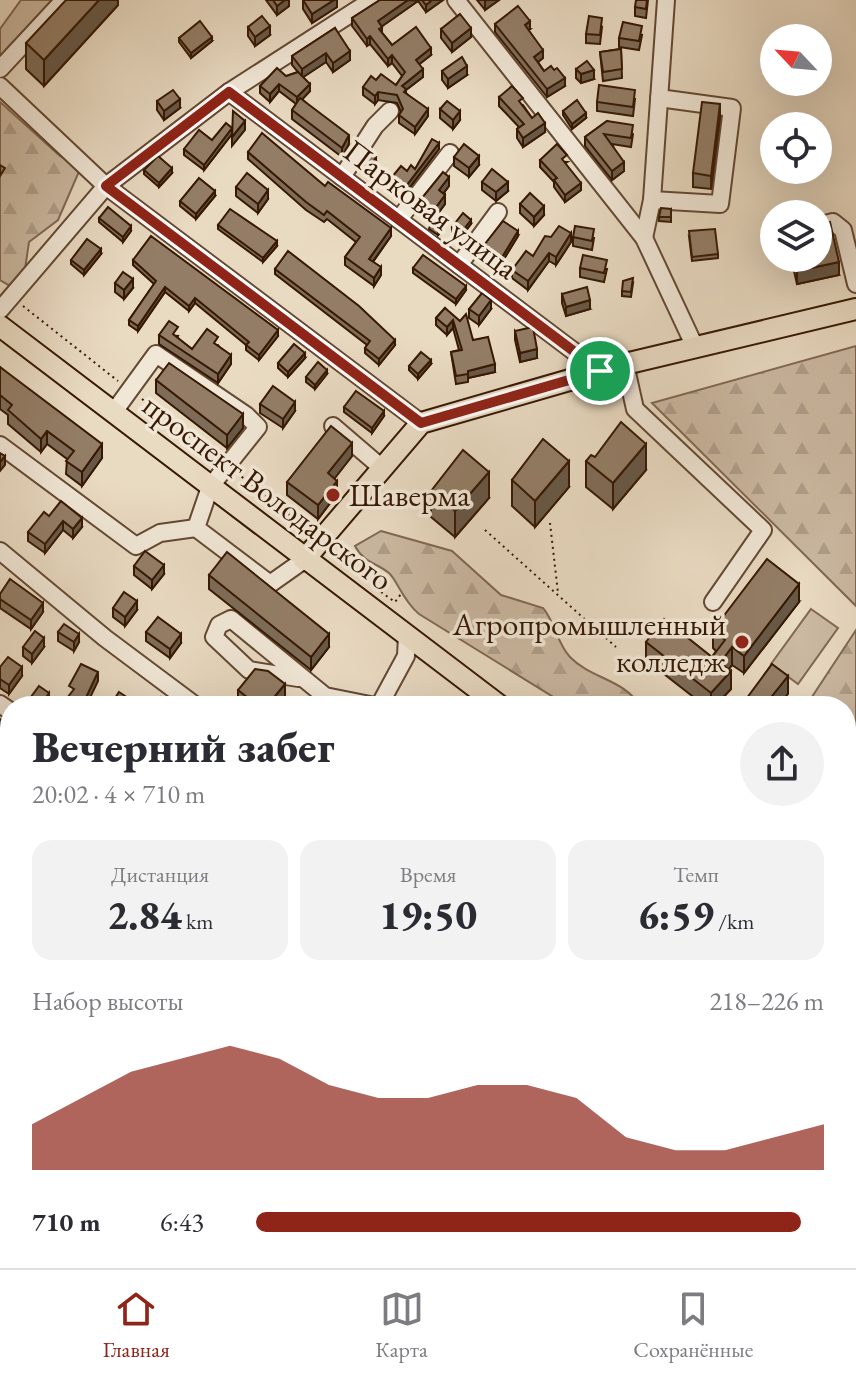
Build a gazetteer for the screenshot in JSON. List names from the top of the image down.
{
  "streets": {
    "main road": ["проспект Володарского"],
    "street": ["Парковая улица"]
  },
  "places": ["Шаверма", "Агропромышленный колледж"],
  "north": "top left",
  "page": {
    "heading": ["Вечерний забег", "20:02 · 4 × 710 m"],
    "stats": [
      ["Дистанция", "2.84 km"],
      ["Время", "19:50"],
      ["Темп", "6:59 /km"]
    ],
    "chart": ["Набор высоты", "218–226 m"],
    "list": [
      {
        "name": "710 m",
        "note": "6:43"
      }
    ],
    "tabs": ["Главная", "Карта", "Сохранённые"]
  }
}
